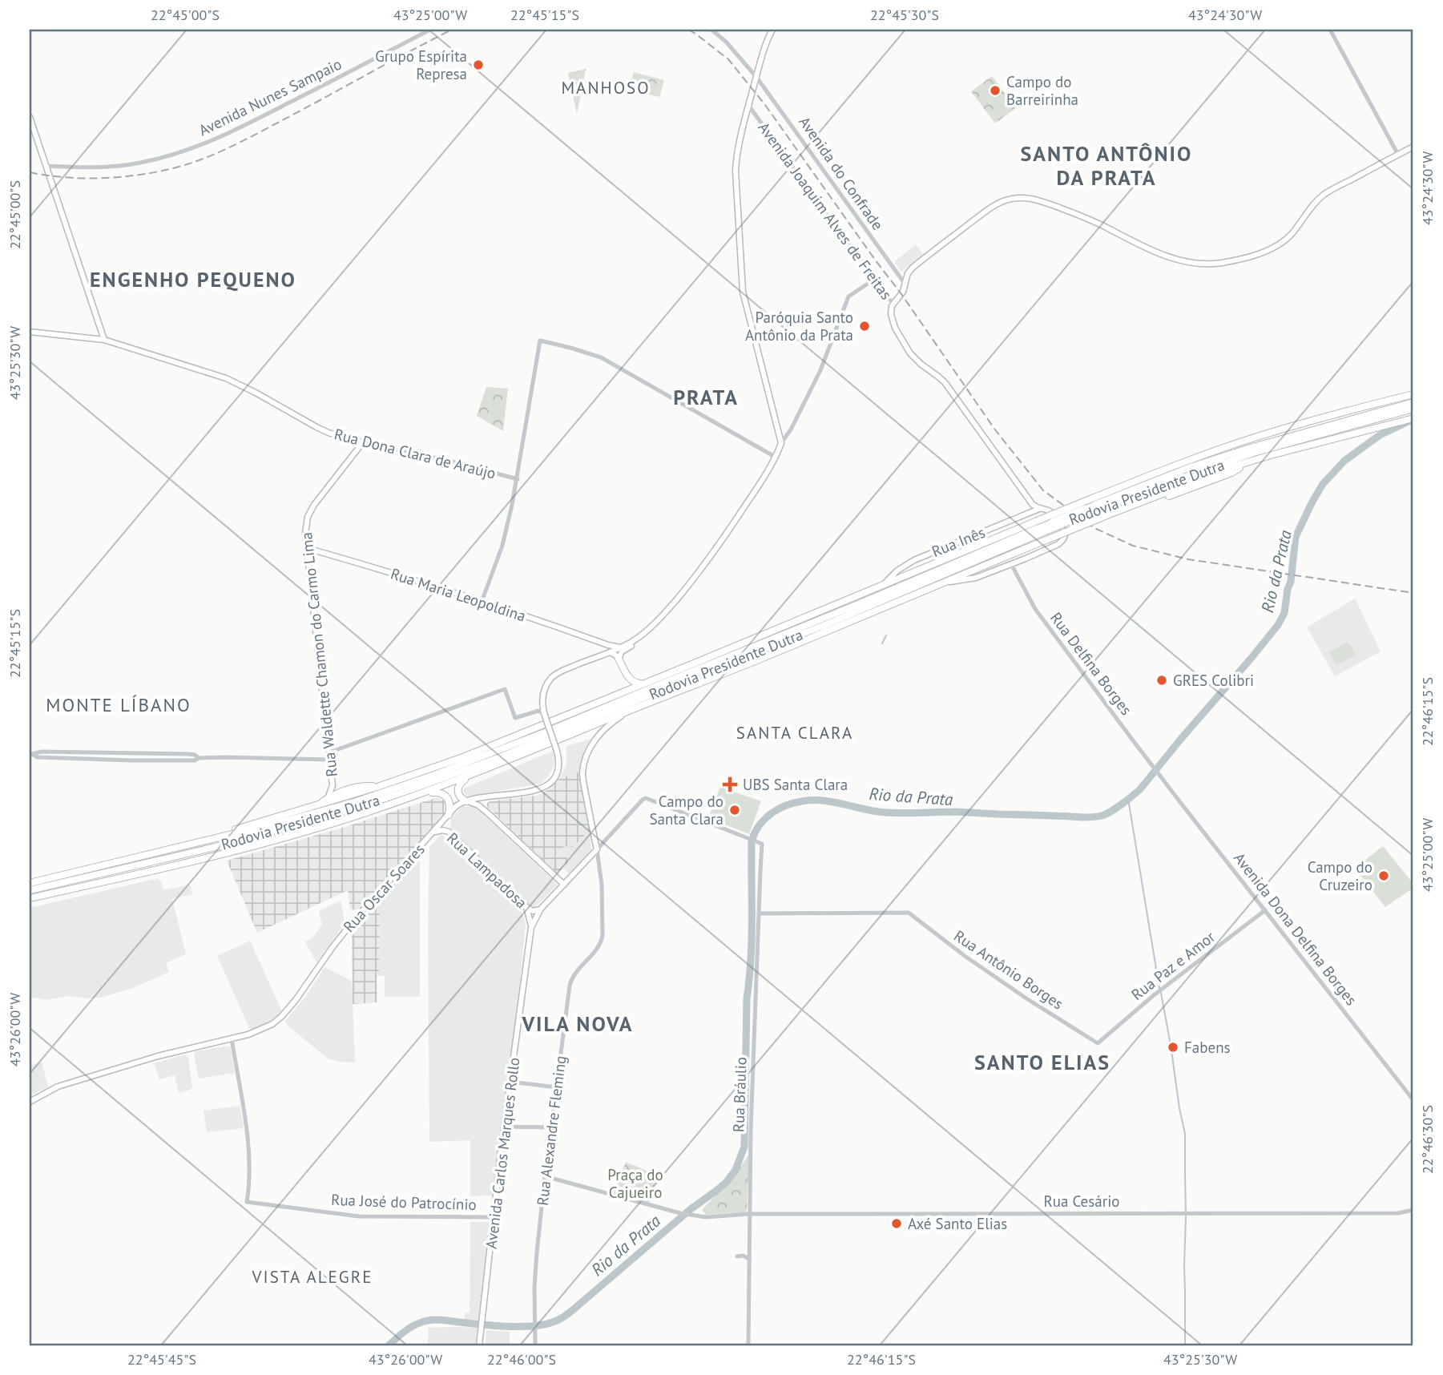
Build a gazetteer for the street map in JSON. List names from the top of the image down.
{
  "streets": {
    "highway": ["Rodovia Presidente Dutra"],
    "main road": [
      "Avenida Joaquim Alves de Freitas",
      "Rua Dona Clara de Araújo",
      "Rua Inês",
      "Rua Maria Leopoldina",
      "Rua Waldette Chamon do Carmo Lima",
      "Rua Lampadosa",
      "Rua Oscar Soares",
      "Rua Alexandre Fleming",
      "Avenida Carlos Marques Rollo"
    ],
    "street": [
      "Avenida Nunes Sampaio",
      "Avenida do Confrade",
      "Rua Delfina Borges",
      "Avenida Dona Delfina Borges",
      "Rua Paz e Amor",
      "Rua Antônio Borges",
      "Rua Bráulio",
      "Rua Cesário",
      "Rua José do Patrocínio"
    ]
  },
  "crossings": [
    ["Avenida Joaquim Alves de Freitas", "Rua Inês"],
    ["Avenida Joaquim Alves de Freitas", "Rua Delfina Borges"],
    ["Rua Dona Clara de Araújo", "Rua Waldette Chamon do Carmo Lima"],
    ["Rua Maria Leopoldina", "Rua Waldette Chamon do Carmo Lima"],
    ["Rua Maria Leopoldina", "Rua Oscar Soares"],
    ["Rua Delfina Borges", "Avenida Dona Delfina Borges"],
    ["Rua Lampadosa", "Rua Oscar Soares"],
    ["Rua Lampadosa", "Avenida Carlos Marques Rollo"],
    ["Rua Oscar Soares", "Rua José do Patrocínio"],
    ["Avenida Dona Delfina Borges", "Rua Paz e Amor"],
    ["Rua Paz e Amor", "Rua Antônio Borges"],
    ["Rua Antônio Borges", "Rua Bráulio"],
    ["Rua Bráulio", "Rua Alexandre Fleming"],
    ["Rua Bráulio", "Avenida Carlos Marques Rollo"],
    ["Rua Bráulio", "Rua Cesário"],
    ["Rua Alexandre Fleming", "Avenida Carlos Marques Rollo"],
    ["Rua Alexandre Fleming", "Rua Cesário"],
    ["Avenida Carlos Marques Rollo", "Rua José do Patrocínio"]
  ],
  "districts": [
    "MANHOSO",
    "SANTO ANTÔNIO DA PRATA",
    "ENGENHO PEQUENO",
    "PRATA",
    "MONTE LÍBANO",
    "SANTA CLARA",
    "VILA NOVA",
    "SANTO ELIAS",
    "VISTA ALEGRE"
  ],
  "water": ["Rio da Prata"],
  "parks": ["Praça do Cajueiro"],
  "places": {
    "other": [
      "Grupo Espírita Represa",
      "Campo do Barreirinha",
      "Paróquia Santo Antônio da Prata",
      "GRES Colibri",
      "Campo do Santa Clara",
      "Campo do Cruzeiro",
      "Fabens",
      "Axé Santo Elias"
    ],
    "health": ["UBS Santa Clara"]
  },
  "coordinates": [
    "22°45'00\"S",
    "43°25'00\"W",
    "22°45'15\"S",
    "22°45'30\"S",
    "43°24'30\"W",
    "43°25'30\"W",
    "22°46'15\"S",
    "43°26'00\"W",
    "22°46'30\"S",
    "22°45'45\"S",
    "22°46'00\"S"
  ]
}
